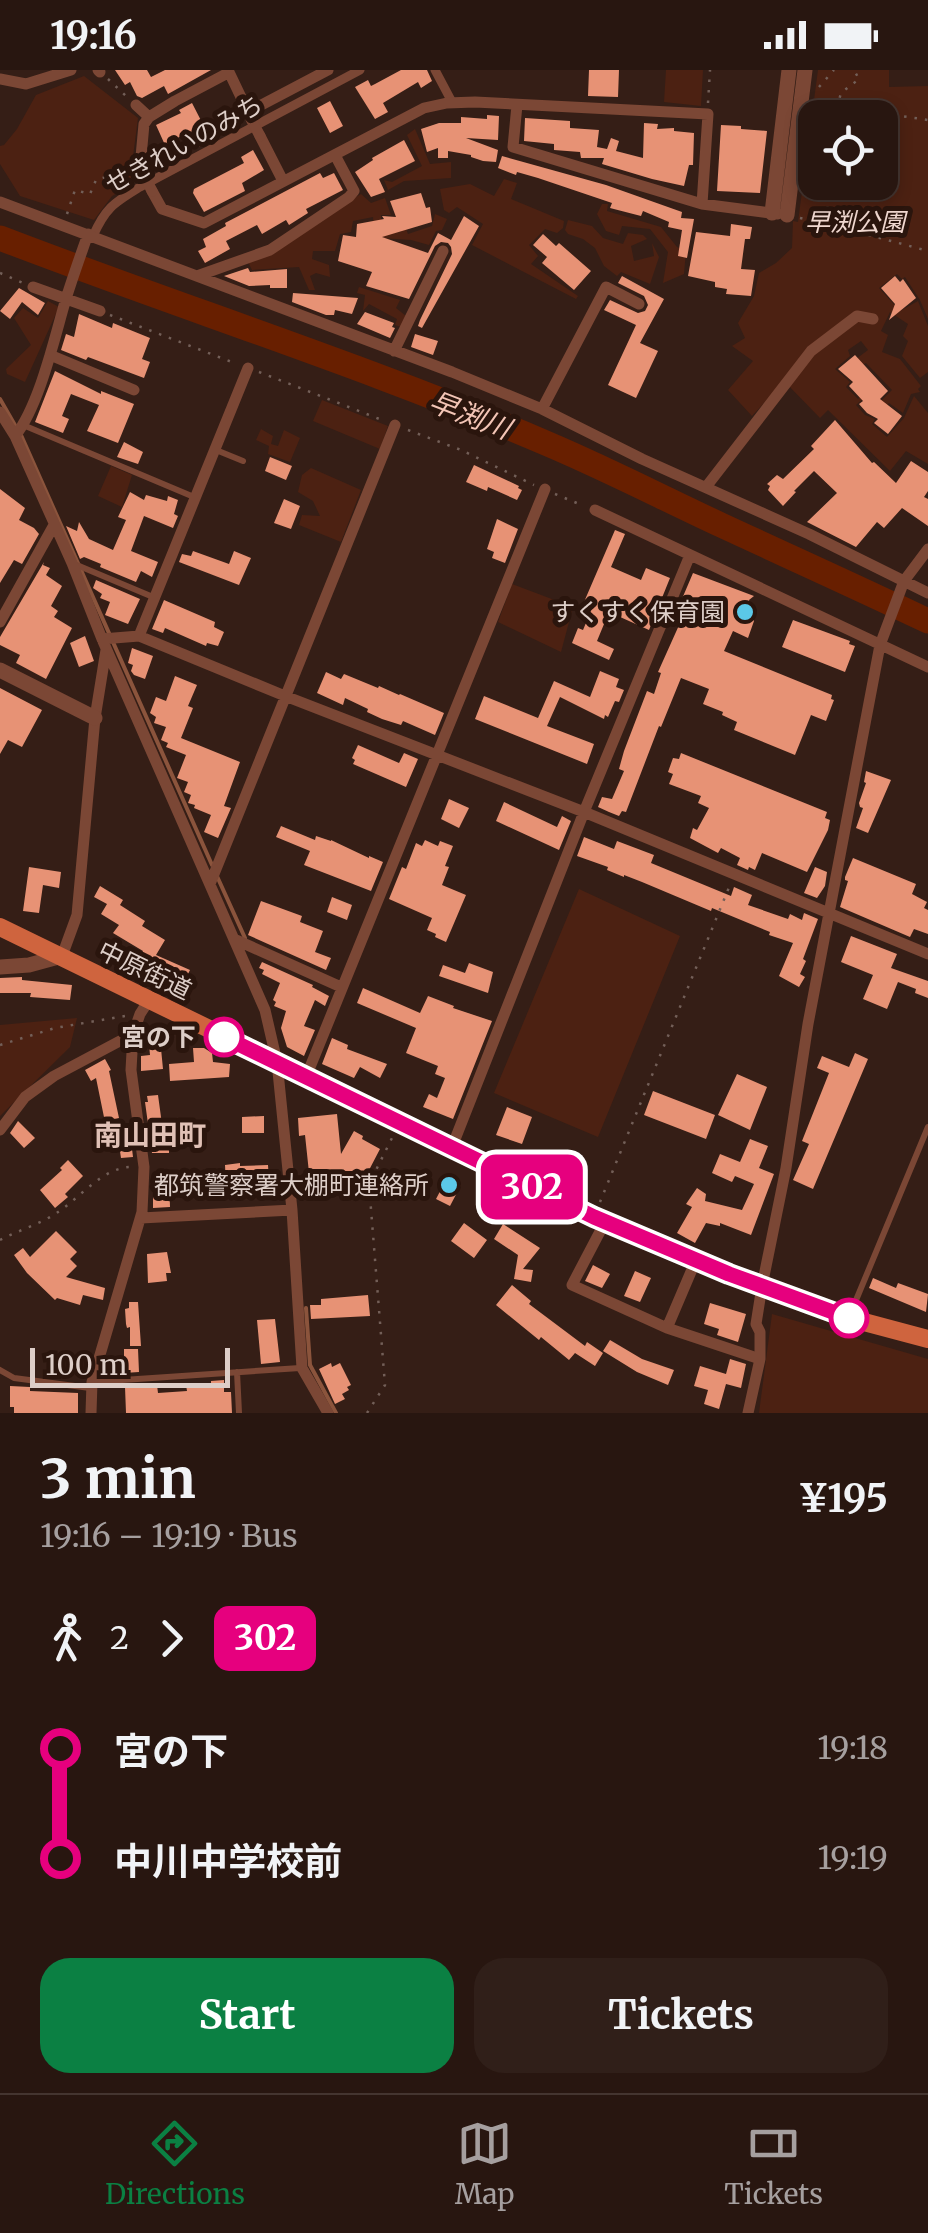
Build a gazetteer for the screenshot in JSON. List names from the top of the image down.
{
  "streets": {
    "main road": ["中原街道"],
    "street": ["せきれいのみち"]
  },
  "districts": ["南山田町"],
  "water": ["早渕川"],
  "parks": ["早渕公園"],
  "places": ["すくすく保育園", "宮の下", "都筑警察署大棚町連絡所"],
  "lines": ["bus line 302"],
  "scale_bar": "100 m",
  "page": {
    "status": "19:16",
    "on_map": "302",
    "scale": "100 m",
    "heading": ["3 min", "19:16 – 19:19 · Bus", "¥195"],
    "legs": ["2", "302"],
    "list": [
      {
        "name": "宮の下",
        "value": "19:18"
      },
      {
        "name": "中川中学校前",
        "value": "19:19"
      }
    ],
    "buttons": ["Start", "Tickets"],
    "tabs": ["Directions", "Map", "Tickets"]
  }
}
